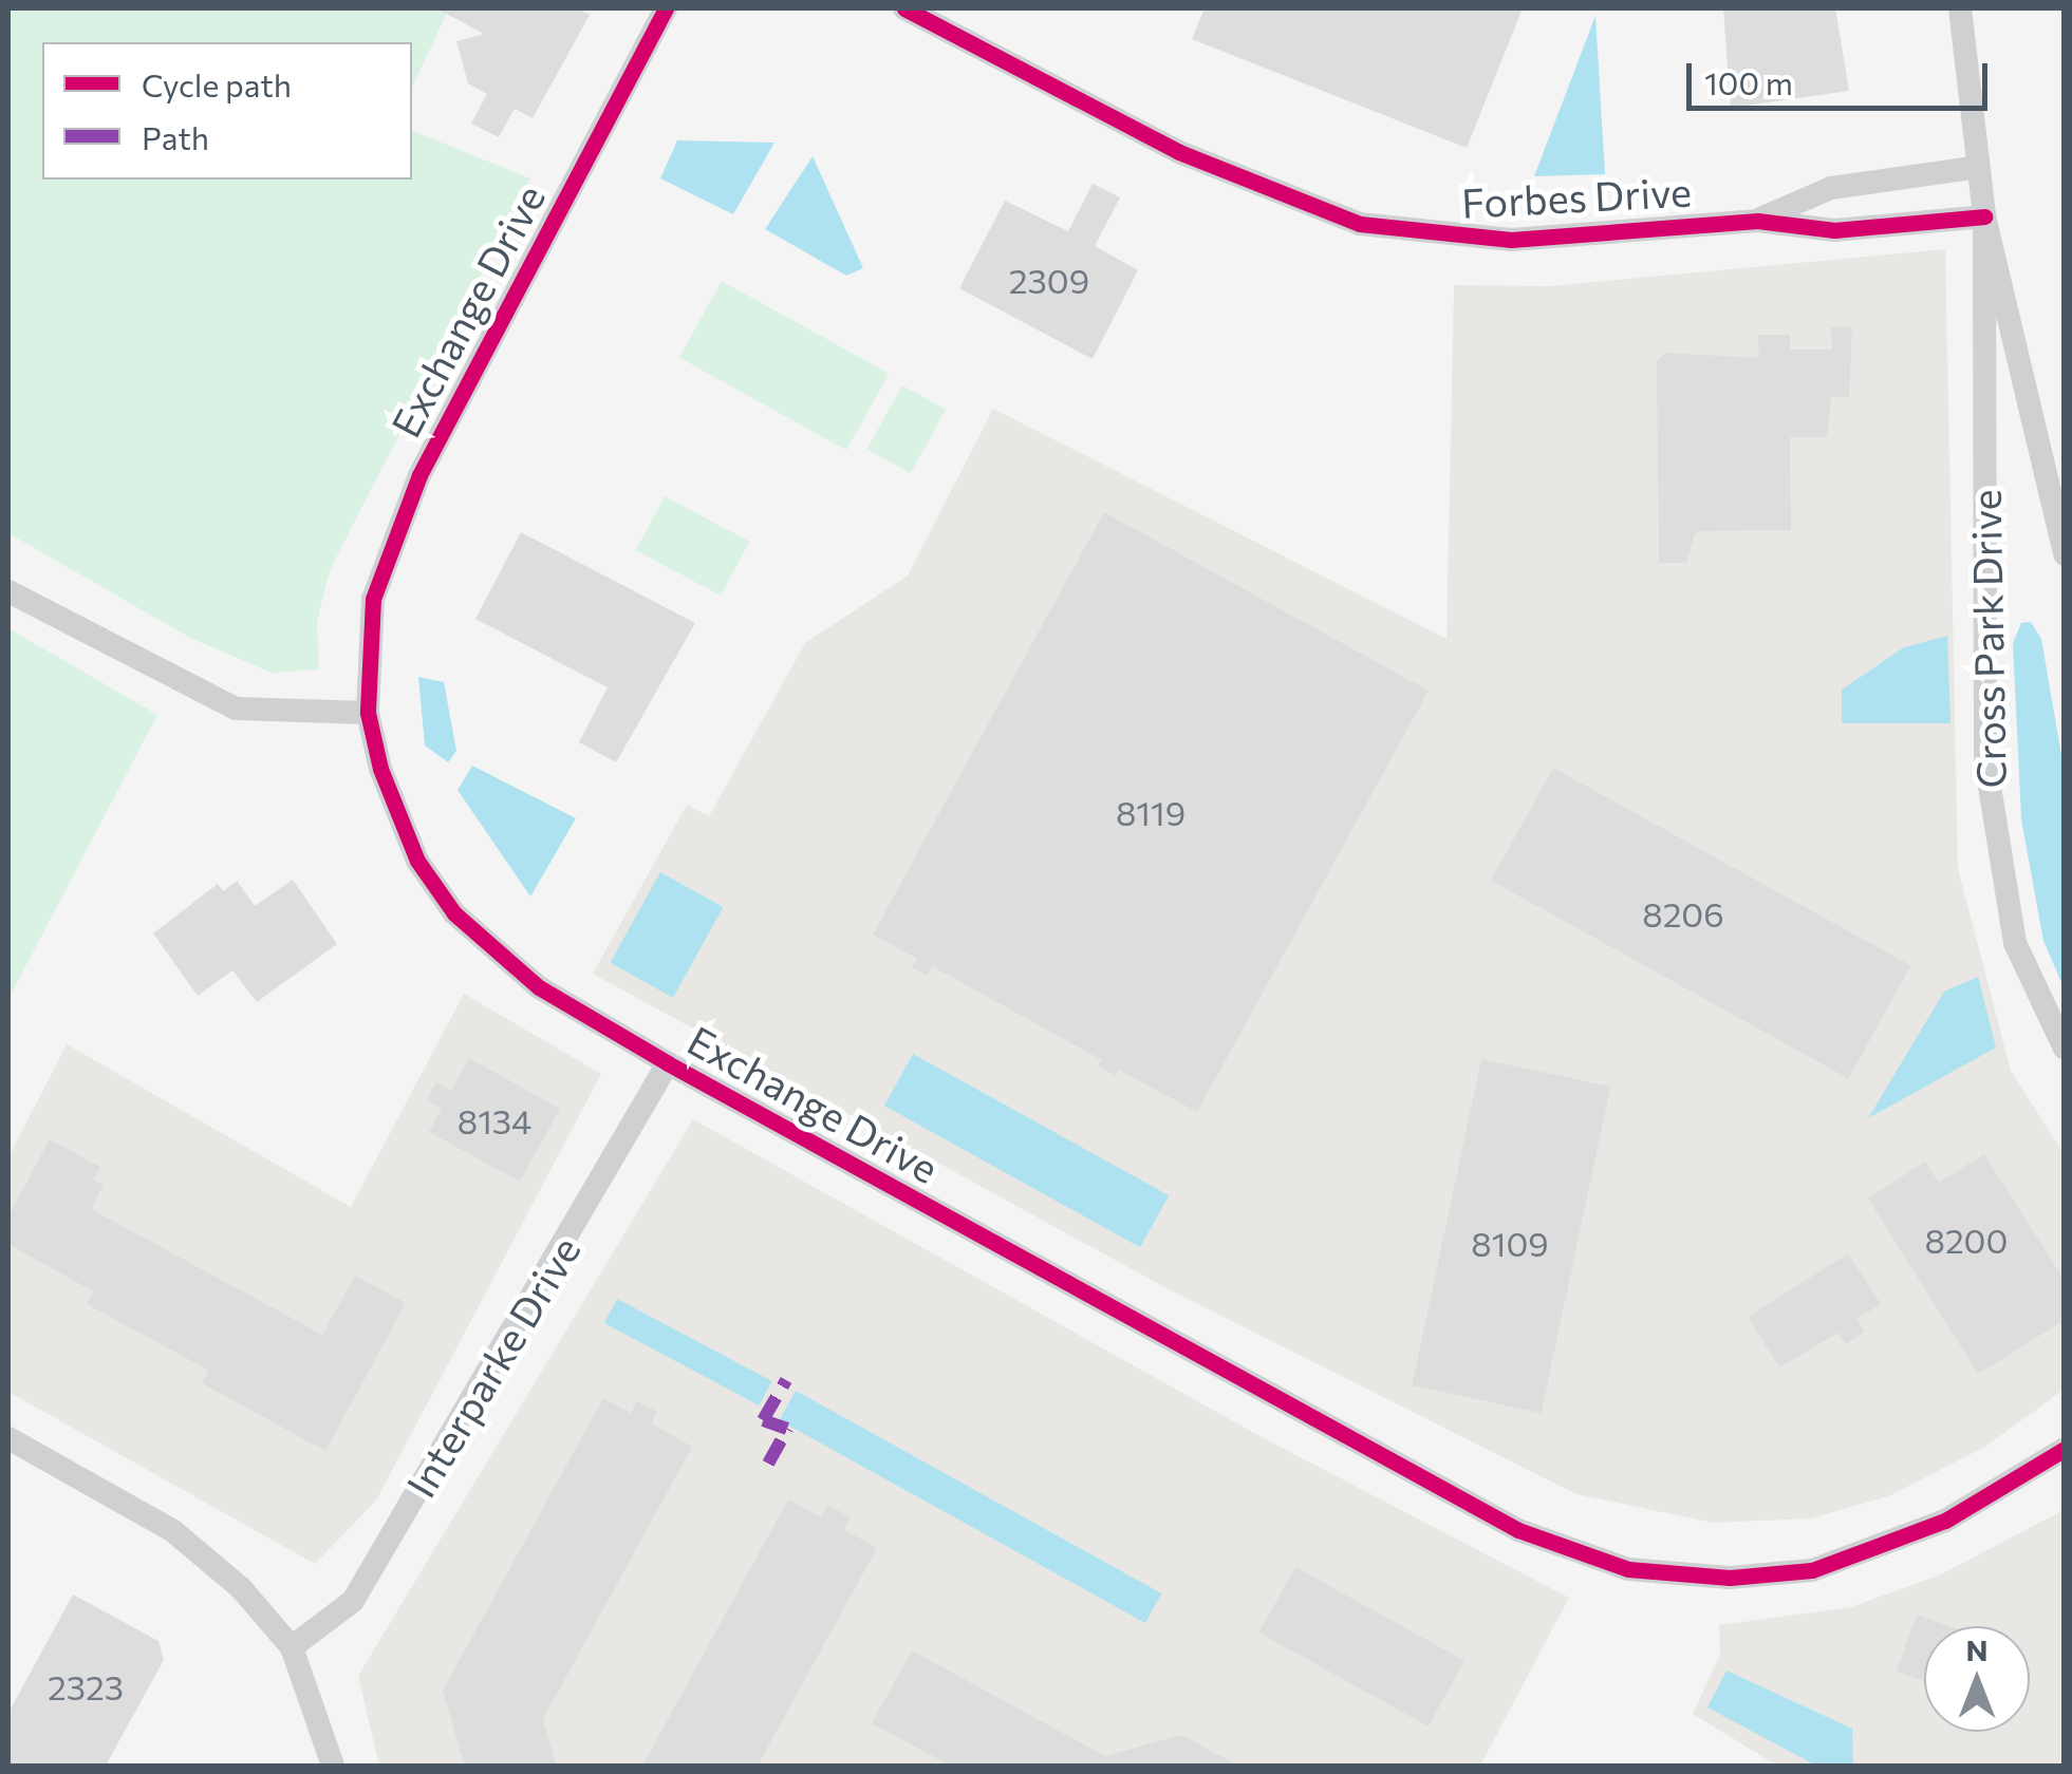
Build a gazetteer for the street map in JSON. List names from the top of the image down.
{
  "streets": {
    "street": [
      "Forbes Drive",
      "Exchange Drive",
      "Cross Park Drive",
      "Interparke Drive"
    ]
  },
  "crossings": [
    ["Forbes Drive", "Cross Park Drive"],
    ["Exchange Drive", "Interparke Drive"]
  ],
  "house_numbers": [
    "2309",
    "8119",
    "8206",
    "8134",
    "8200",
    "8109",
    "2323"
  ],
  "legend": ["Cycle path", "Path"],
  "scale_bar": "100 m",
  "north": "top"
}
